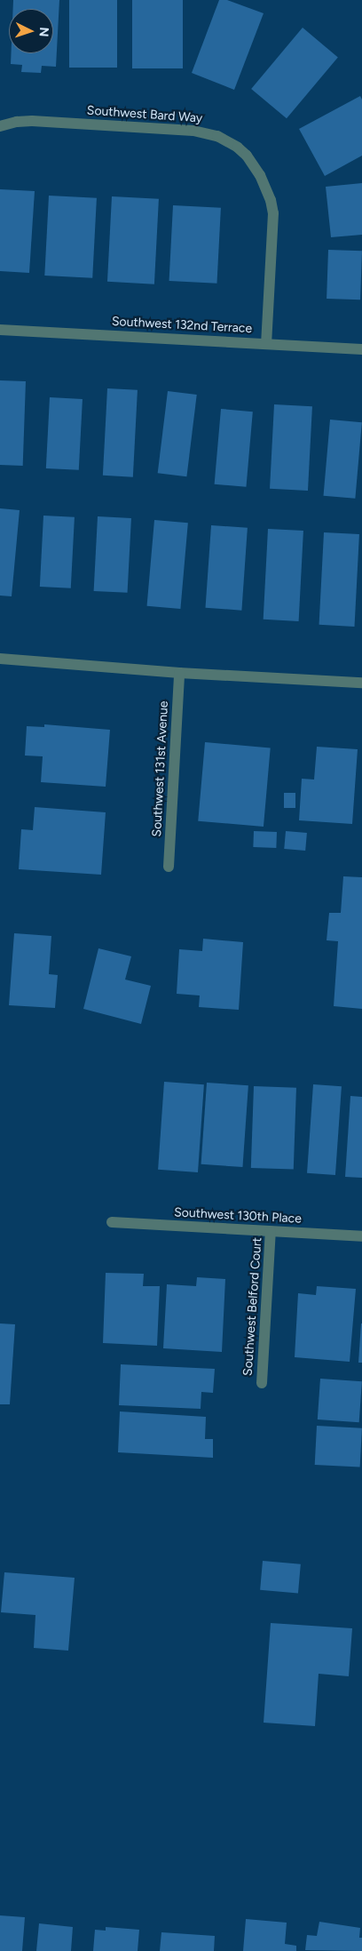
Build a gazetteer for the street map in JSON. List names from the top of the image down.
{
  "streets": {
    "street": [
      "Southwest Bard Way",
      "Southwest 132nd Terrace",
      "Southwest 131st Avenue",
      "Southwest 130th Place",
      "Southwest Belford Court"
    ]
  },
  "crossings": [
    ["Southwest Bard Way", "Southwest 132nd Terrace"],
    ["Southwest 130th Place", "Southwest Belford Court"]
  ],
  "north": "right"
}
